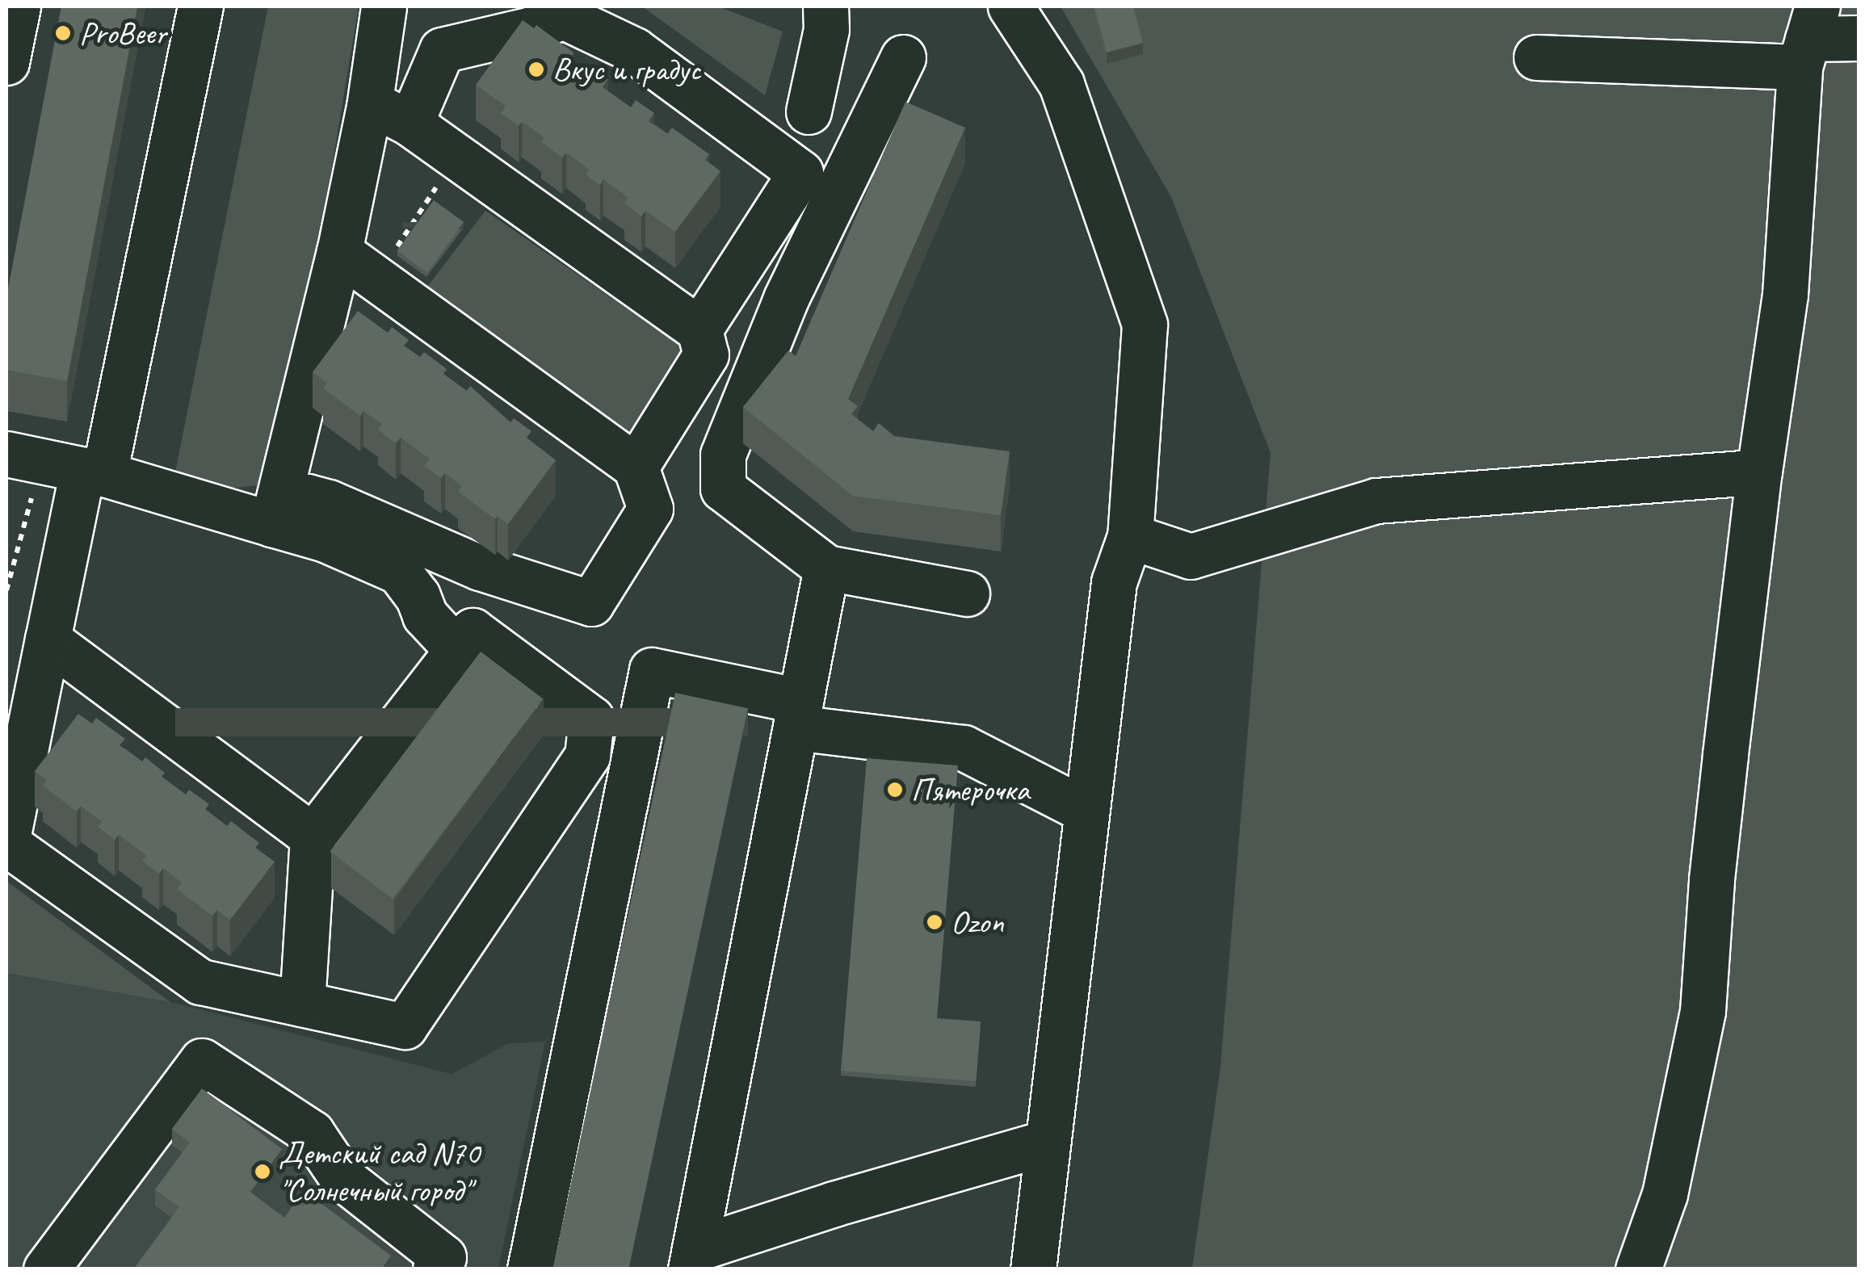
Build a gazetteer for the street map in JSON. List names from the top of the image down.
{
  "places": [
    "ProBeer",
    "Вкус и градус",
    "Пятерочка",
    "Ozon",
    "Детский сад N70 \"Солнечный город\""
  ]
}
